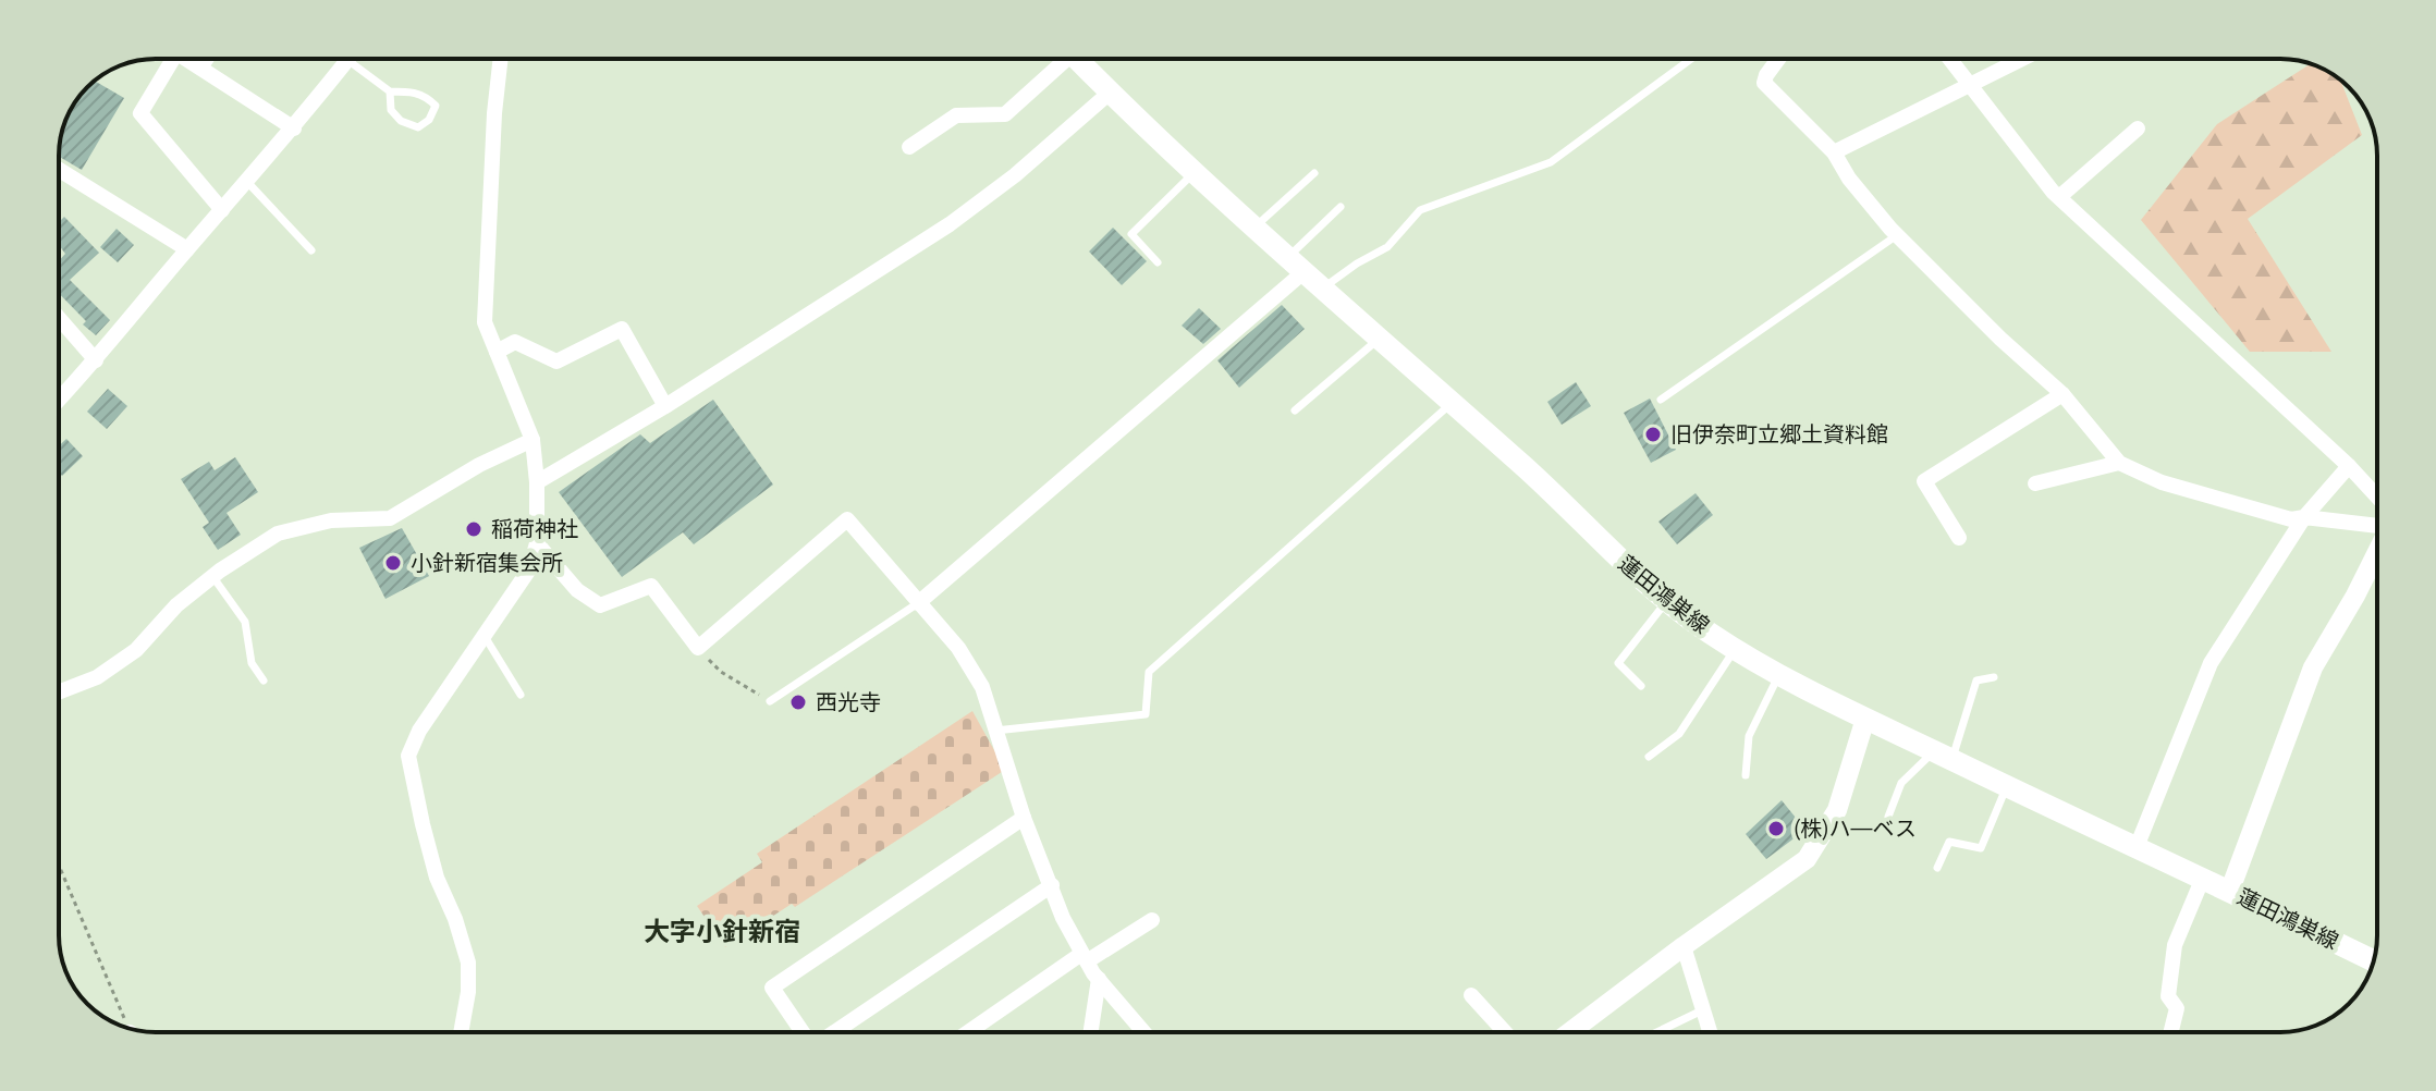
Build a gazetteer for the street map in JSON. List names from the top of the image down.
{
  "streets": {
    "main road": ["蓮田鴻巣線"]
  },
  "districts": ["大字小針新宿"],
  "places": [
    "旧伊奈町立郷土資料館",
    "稲荷神社",
    "小針新宿集会所",
    "西光寺",
    "(株)ハ―ベス"
  ]
}
